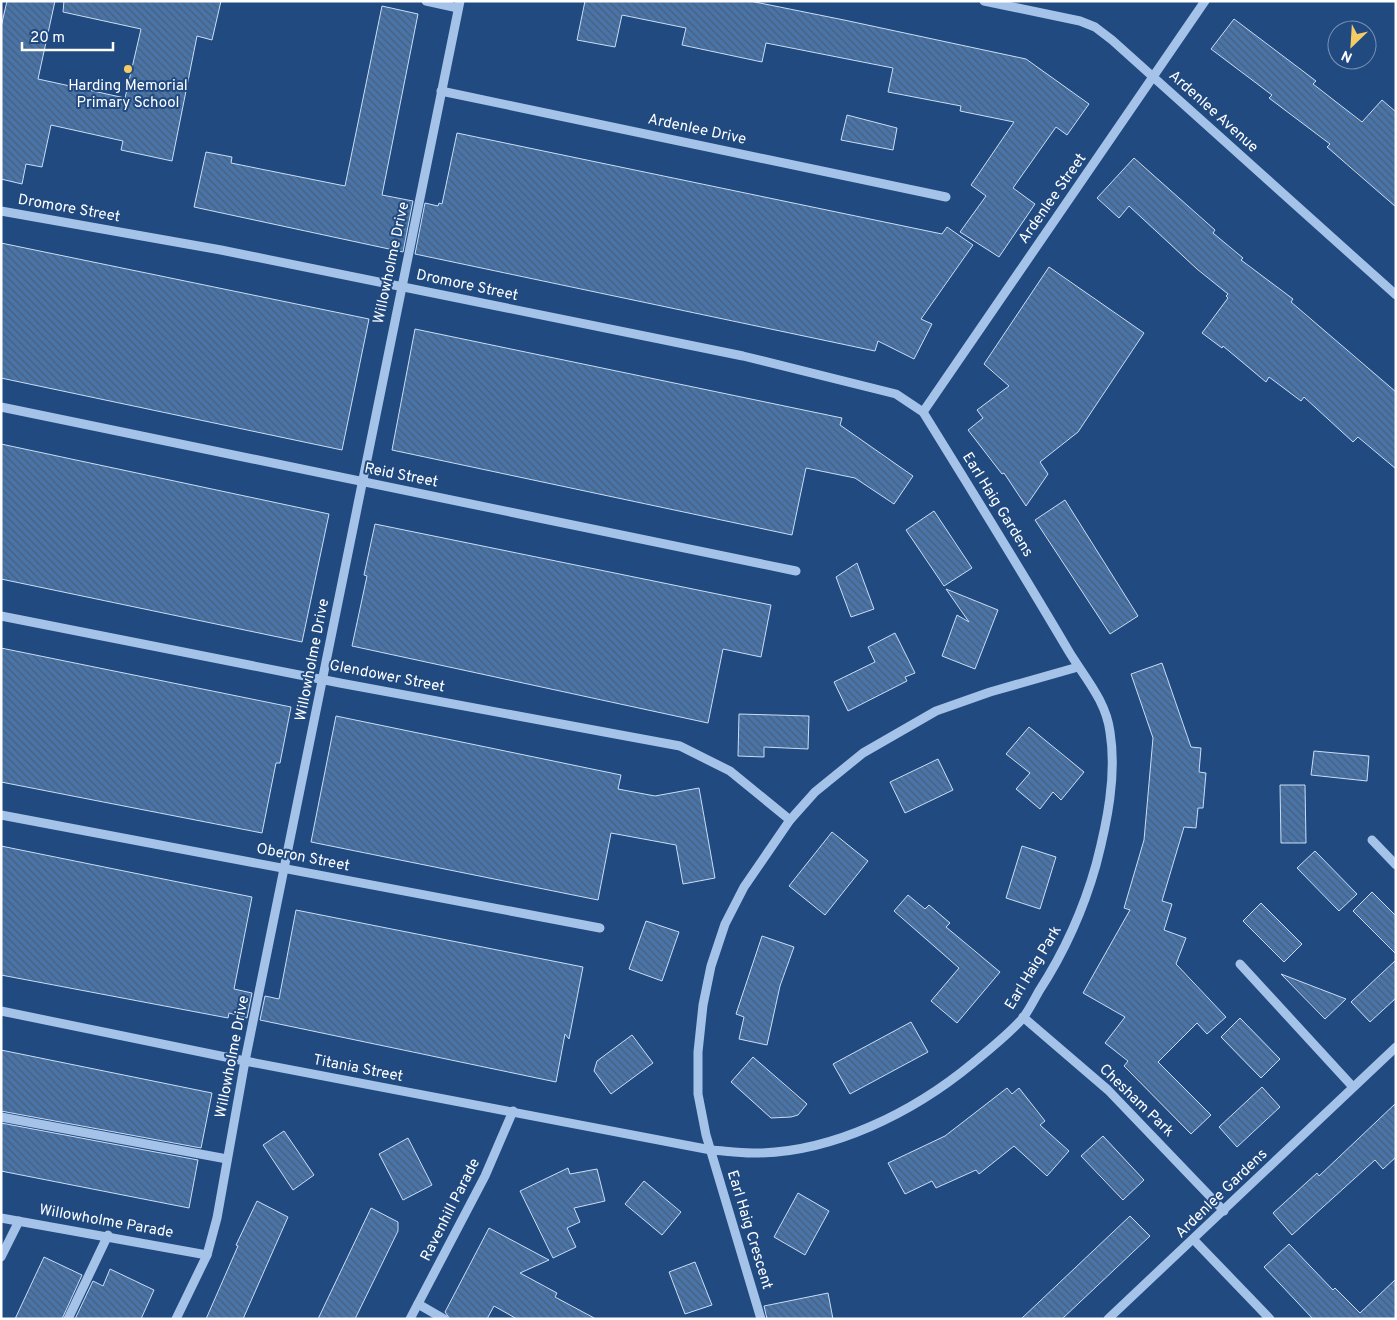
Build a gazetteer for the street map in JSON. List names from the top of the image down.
{
  "streets": {
    "street": [
      "Ardenlee Avenue",
      "Ardenlee Drive",
      "Ardenlee Street",
      "Dromore Street",
      "Willowholme Drive",
      "Reid Street",
      "Earl Haig Gardens",
      "Glendower Street",
      "Oberon Street",
      "Earl Haig Park",
      "Titania Street",
      "Chesham Park",
      "Ardenlee Gardens",
      "Ravenhill Parade",
      "Willowholme Parade",
      "Earl Haig Crescent"
    ]
  },
  "crossings": [
    ["Ardenlee Avenue", "Ardenlee Street"],
    ["Ardenlee Drive", "Willowholme Drive"],
    ["Ardenlee Street", "Earl Haig Gardens"],
    ["Dromore Street", "Willowholme Drive"],
    ["Dromore Street", "Earl Haig Gardens"],
    ["Willowholme Drive", "Reid Street"],
    ["Willowholme Drive", "Glendower Street"],
    ["Willowholme Drive", "Oberon Street"],
    ["Willowholme Drive", "Titania Street"],
    ["Willowholme Drive", "Willowholme Parade"],
    ["Earl Haig Gardens", "Earl Haig Park"],
    ["Earl Haig Park", "Titania Street"],
    ["Earl Haig Park", "Chesham Park"],
    ["Earl Haig Park", "Earl Haig Crescent"],
    ["Titania Street", "Ravenhill Parade"],
    ["Titania Street", "Earl Haig Crescent"],
    ["Chesham Park", "Ardenlee Gardens"]
  ],
  "places": ["Harding Memorial Primary School"],
  "scale_bar": "20 m",
  "north": "bottom left"
}
